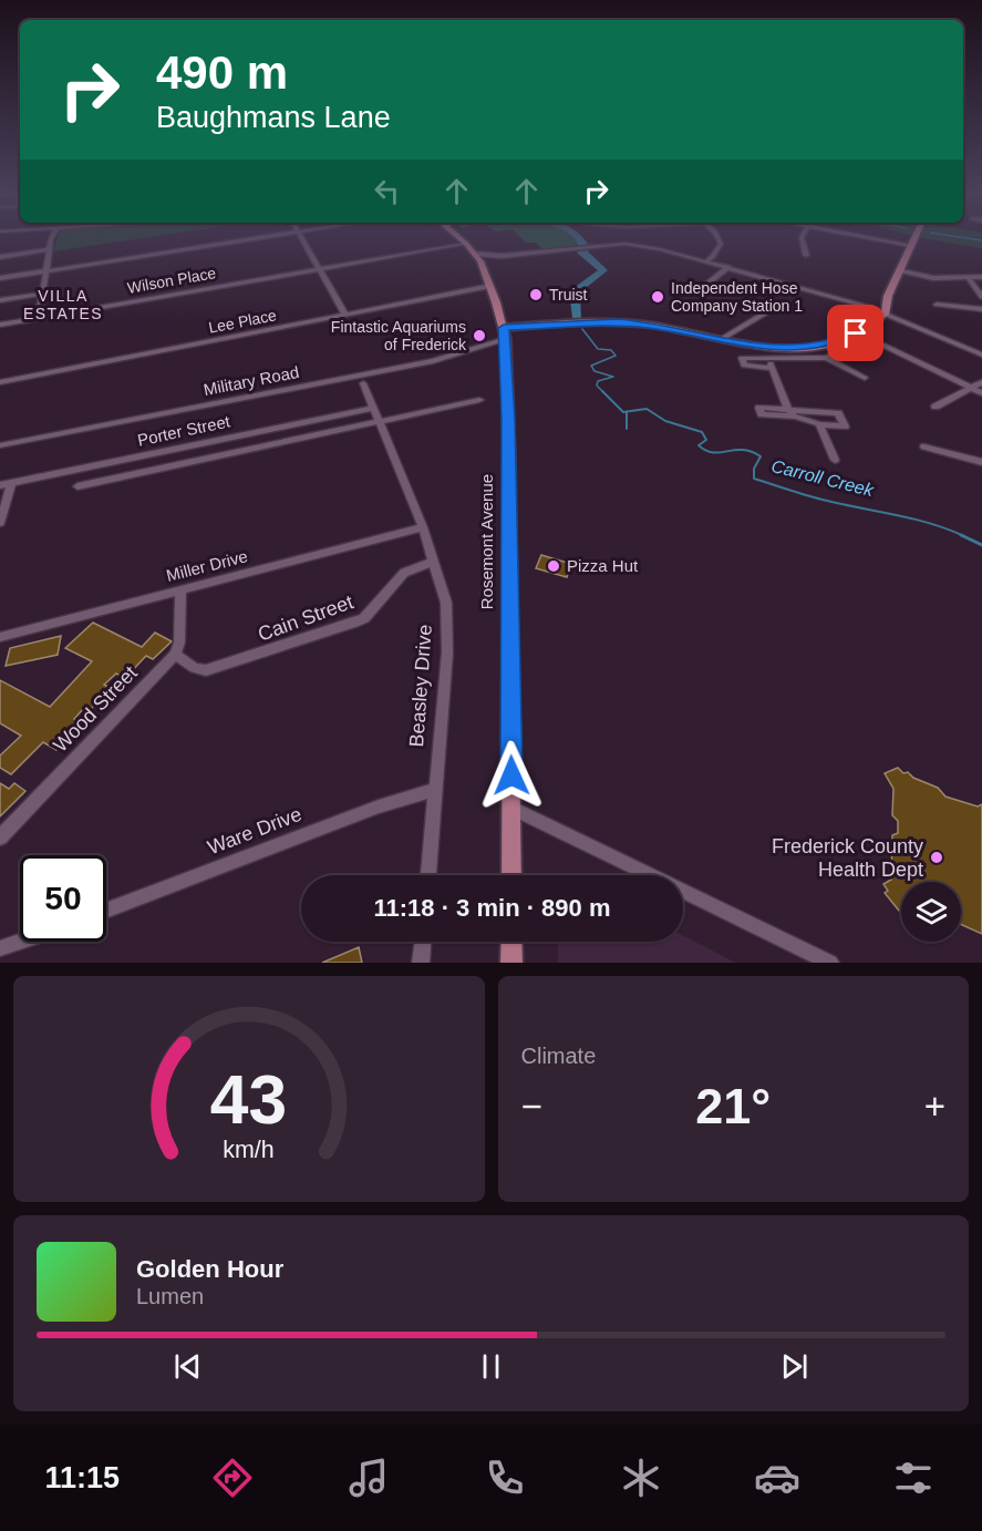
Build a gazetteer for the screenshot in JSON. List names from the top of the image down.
{
  "streets": {
    "main road": ["Rosemont Avenue"],
    "street": [
      "Wilson Place",
      "Lee Place",
      "Military Road",
      "Porter Street",
      "Miller Drive",
      "Cain Street",
      "Beasley Drive",
      "Wood Street",
      "Ware Drive"
    ]
  },
  "crossings": [
    ["Wilson Place", "Rosemont Avenue"],
    ["Lee Place", "Rosemont Avenue"],
    ["Military Road", "Rosemont Avenue"],
    ["Porter Street", "Beasley Drive"],
    ["Miller Drive", "Beasley Drive"],
    ["Cain Street", "Beasley Drive"],
    ["Cain Street", "Wood Street"],
    ["Beasley Drive", "Ware Drive"]
  ],
  "districts": ["VILLA ESTATES"],
  "water": ["Carroll Creek"],
  "places": [
    "Truist",
    "Independent Hose Company Station 1",
    "Fintastic Aquariums of Frederick",
    "Pizza Hut",
    "Frederick County Health Dept"
  ],
  "page": {
    "turn": ["490 m", "Baughmans Lane"],
    "limit": "50",
    "trip": "11:18 · 3 min · 890 m",
    "tile": "Climate",
    "heat": ["−", "21°", "+"],
    "song": ["Golden Hour", "Lumen"],
    "tabs": "11:15",
    "gauge": ["43", "km/h"]
  }
}
